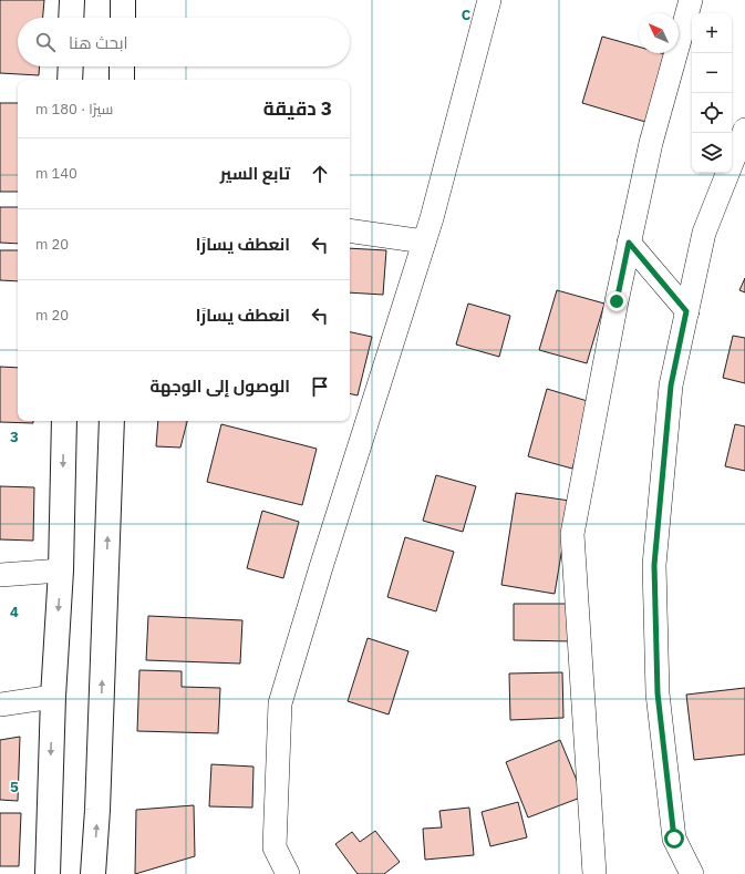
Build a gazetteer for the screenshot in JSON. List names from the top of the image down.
{
  "north": "top left",
  "page": {
    "map_buttons": ["+", "−"],
    "search": "ابحث هنا",
    "heading": ["3 دقيقة", "سيرًا · 180 m"],
    "list": [
      ["تابع السير", "140 m"],
      ["انعطف يسارًا", "20 m"],
      ["انعطف يسارًا", "20 m"],
      "الوصول إلى الوجهة"
    ]
  },
  "grid": {
    "columns": ["C"],
    "rows": ["3", "4", "5"]
  }
}
